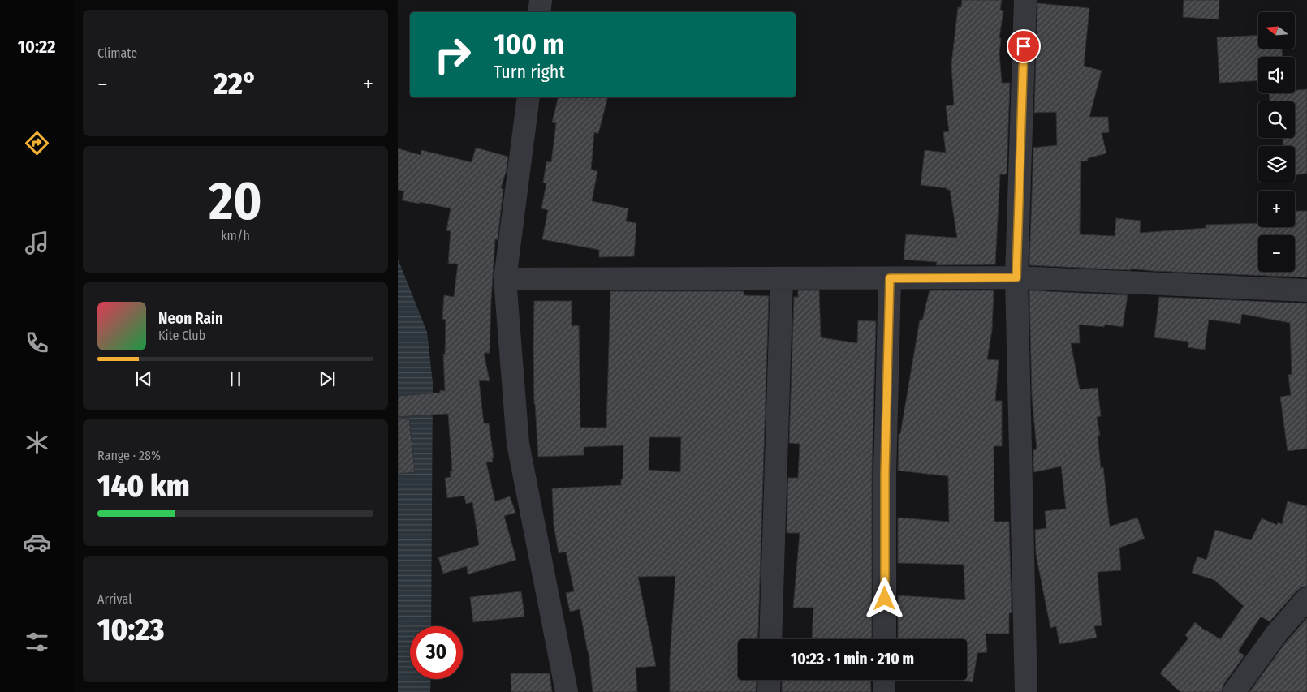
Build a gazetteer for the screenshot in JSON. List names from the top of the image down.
{
  "north": "left",
  "page": {
    "tabs": "10:22",
    "tile": [
      "Climate",
      ["20", "km/h"],
      ["Range · 28%", "140 km"],
      ["Arrival", "10:23"]
    ],
    "map_buttons": ["+", "−"],
    "turn": ["100 m", "Turn right"],
    "heat": ["−", "22°", "+"],
    "song": ["Neon Rain", "Kite Club"],
    "limit": "30",
    "trip": "10:23 · 1 min · 210 m"
  }
}
